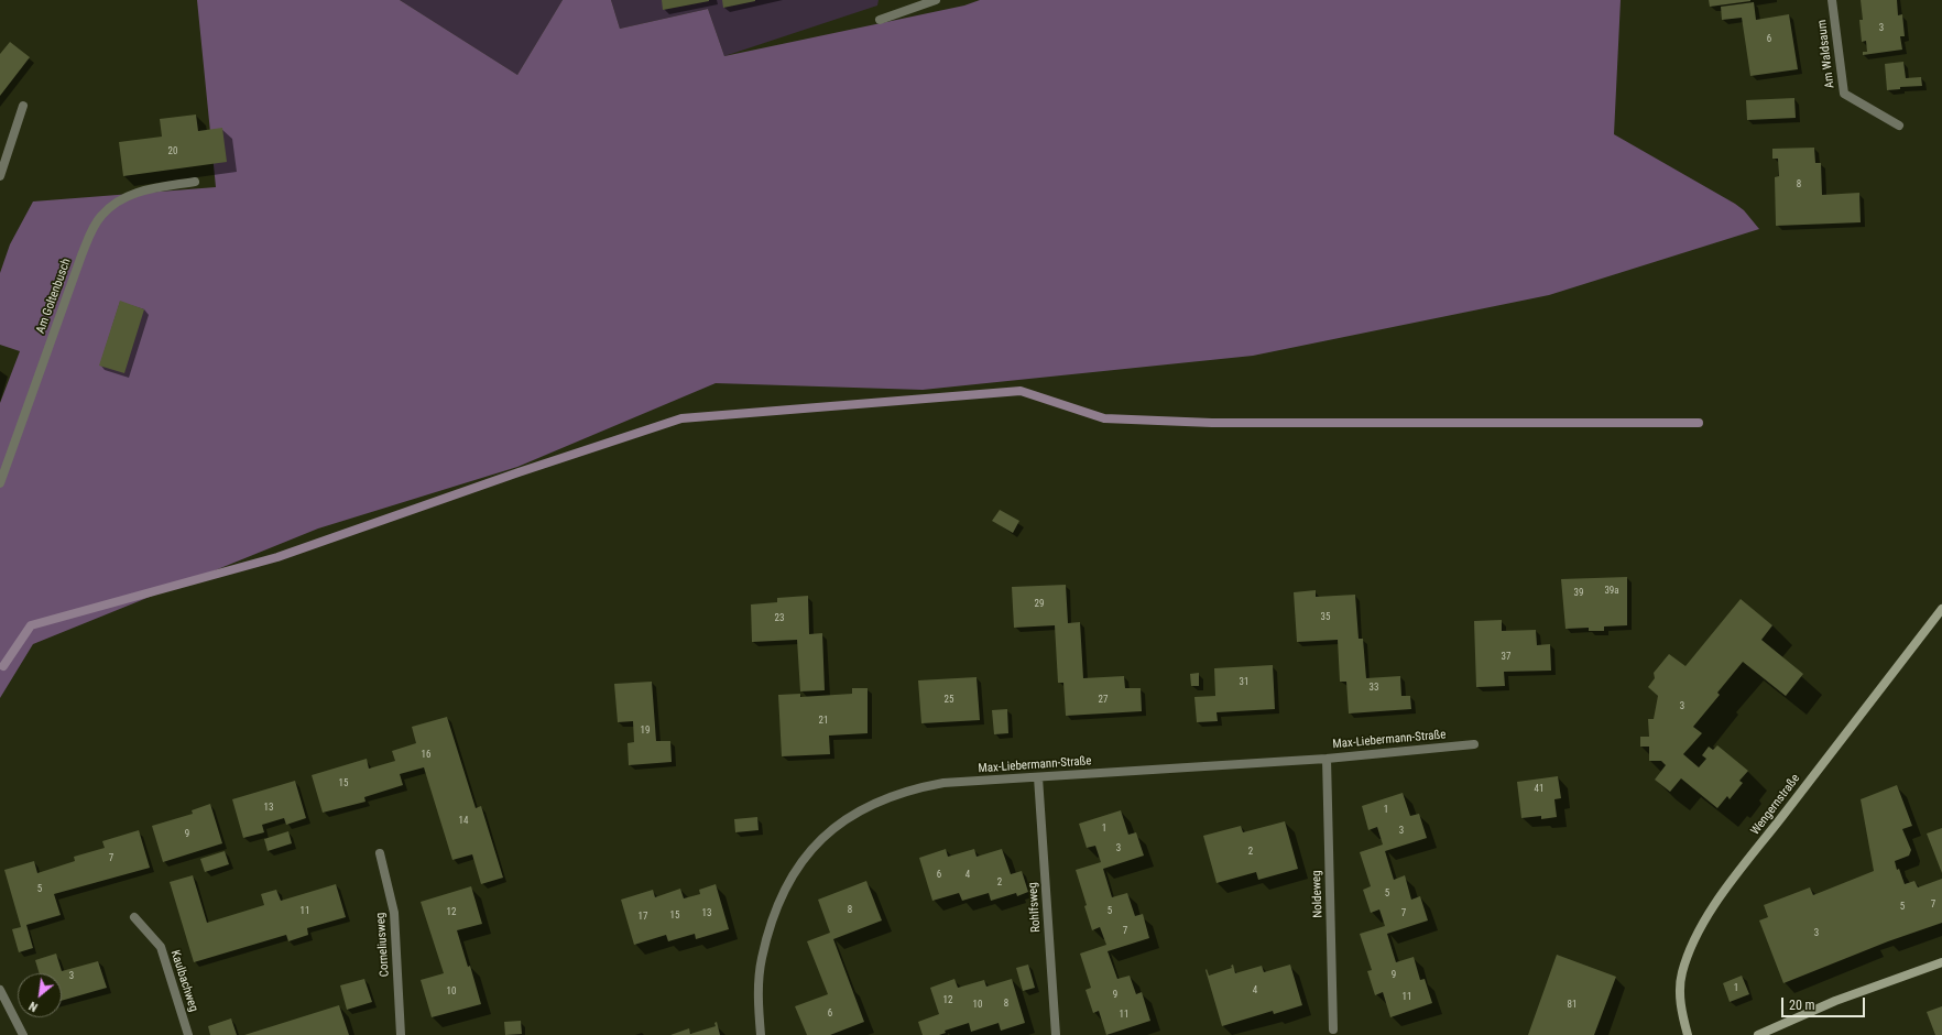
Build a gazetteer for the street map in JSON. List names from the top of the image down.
{
  "streets": {
    "main road": ["Wengernstraße"],
    "street": [
      "Am Waldsaum",
      "Am Goltenbusch",
      "Max-Liebermann-Straße",
      "Noldeweg",
      "Rohlfsweg",
      "Corneliusweg",
      "Kaulbachweg"
    ]
  },
  "crossings": [
    ["Max-Liebermann-Straße", "Noldeweg"],
    ["Max-Liebermann-Straße", "Rohlfsweg"]
  ],
  "house_numbers": [
    "3",
    "6",
    "20",
    "8",
    "39a",
    "39",
    "29",
    "35",
    "23",
    "37",
    "31",
    "33",
    "25",
    "27",
    "3",
    "21",
    "19",
    "16",
    "15",
    "41",
    "13",
    "1",
    "14",
    "1",
    "3",
    "9",
    "3",
    "2",
    "7",
    "6",
    "4",
    "2",
    "5",
    "5",
    "7",
    "5",
    "8",
    "11",
    "5",
    "12",
    "13",
    "7",
    "15",
    "17",
    "7",
    "3",
    "9",
    "3",
    "1",
    "4",
    "10",
    "9",
    "11",
    "12",
    "8",
    "10",
    "81",
    "6",
    "11"
  ],
  "scale_bar": "20 m",
  "north": "bottom left"
}
